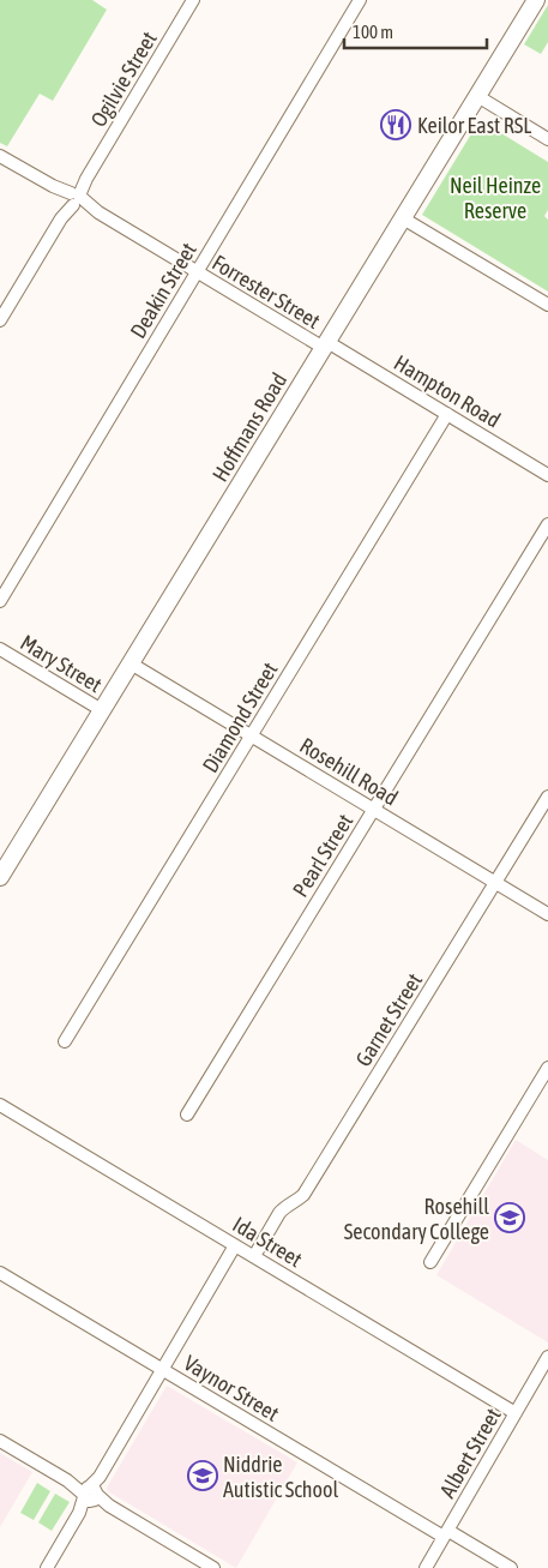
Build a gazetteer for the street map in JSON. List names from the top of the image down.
{
  "streets": {
    "main road": ["Hoffmans Road"],
    "street": [
      "Ogilvie Street",
      "Deakin Street",
      "Forrester Street",
      "Hampton Road",
      "Mary Street",
      "Diamond Street",
      "Rosehill Road",
      "Pearl Street",
      "Garnet Street",
      "Ida Street",
      "Vaynor Street",
      "Albert Street"
    ]
  },
  "crossings": [
    ["Ogilvie Street", "Forrester Street"],
    ["Deakin Street", "Forrester Street"],
    ["Forrester Street", "Hampton Road"],
    ["Forrester Street", "Hoffmans Road"],
    ["Hampton Road", "Hoffmans Road"],
    ["Hampton Road", "Diamond Street"],
    ["Hoffmans Road", "Mary Street"],
    ["Hoffmans Road", "Rosehill Road"],
    ["Diamond Street", "Rosehill Road"],
    ["Rosehill Road", "Pearl Street"],
    ["Rosehill Road", "Garnet Street"],
    ["Garnet Street", "Ida Street"],
    ["Ida Street", "Albert Street"],
    ["Vaynor Street", "Albert Street"]
  ],
  "parks": ["Neil Heinze Reserve"],
  "places": {
    "restaurant": ["Keilor East RSL"],
    "school or university": ["Rosehill Secondary College", "Niddrie Autistic School"]
  },
  "scale_bar": "100 m"
}
